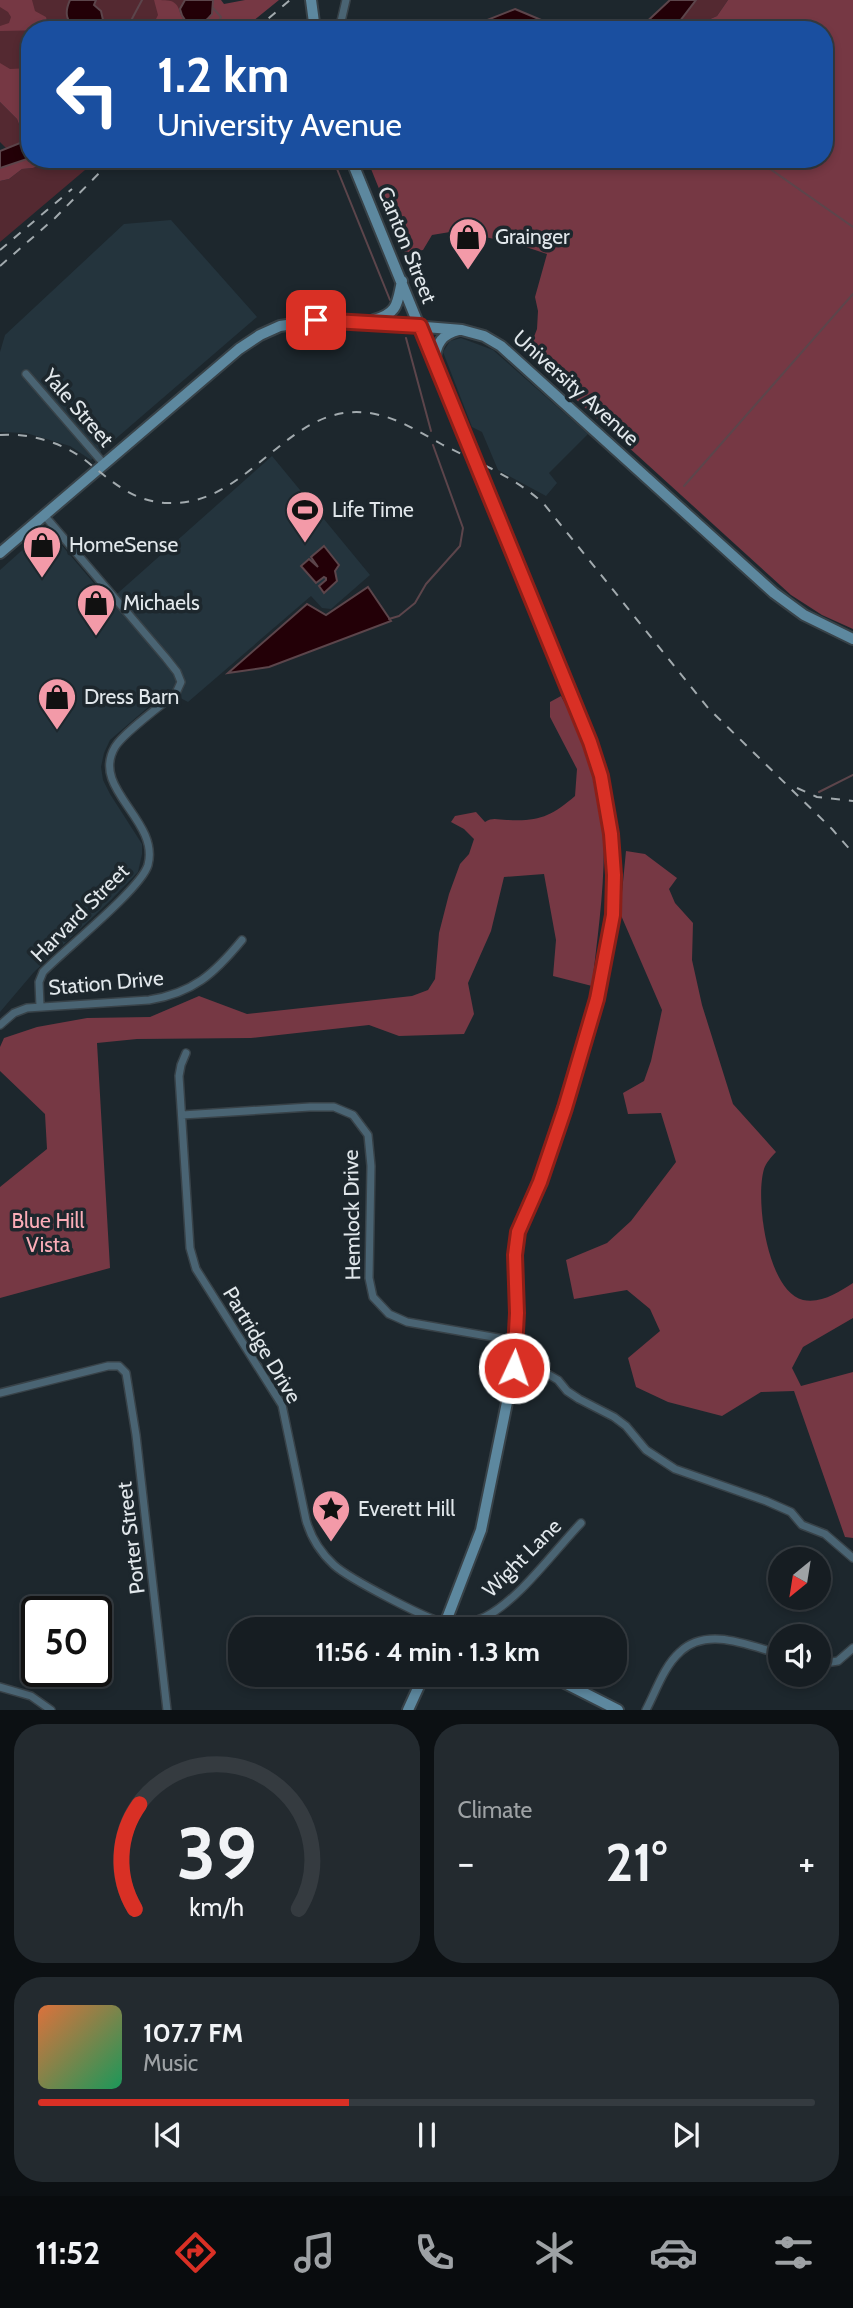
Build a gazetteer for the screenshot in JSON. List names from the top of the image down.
{
  "streets": {
    "main road": ["Canton Street", "University Avenue"],
    "street": [
      "Yale Street",
      "Harvard Street",
      "Station Drive",
      "Hemlock Drive",
      "Partridge Drive",
      "Porter Street",
      "Wight Lane"
    ]
  },
  "crossings": [
    ["Canton Street", "University Avenue"],
    ["Canton Street", "Hemlock Drive"],
    ["University Avenue", "Yale Street"],
    ["University Avenue", "Harvard Street"],
    ["Harvard Street", "Station Drive"],
    ["Hemlock Drive", "Partridge Drive"]
  ],
  "parks": ["Blue Hill Vista"],
  "places": {
    "shop": [
      "Grainger",
      "HomeSense",
      "Michaels",
      "Dress Barn"
    ],
    "sports": ["Life Time"],
    "place": ["Everett Hill"]
  },
  "north": "bottom left",
  "page": {
    "turn": ["1.2 km", "University Avenue"],
    "limit": "50",
    "trip": "11:56 · 4 min · 1.3 km",
    "tile": "Climate",
    "heat": ["−", "21°", "+"],
    "song": ["107.7 FM", "Music"],
    "tabs": "11:52",
    "gauge": ["39", "km/h"]
  }
}
